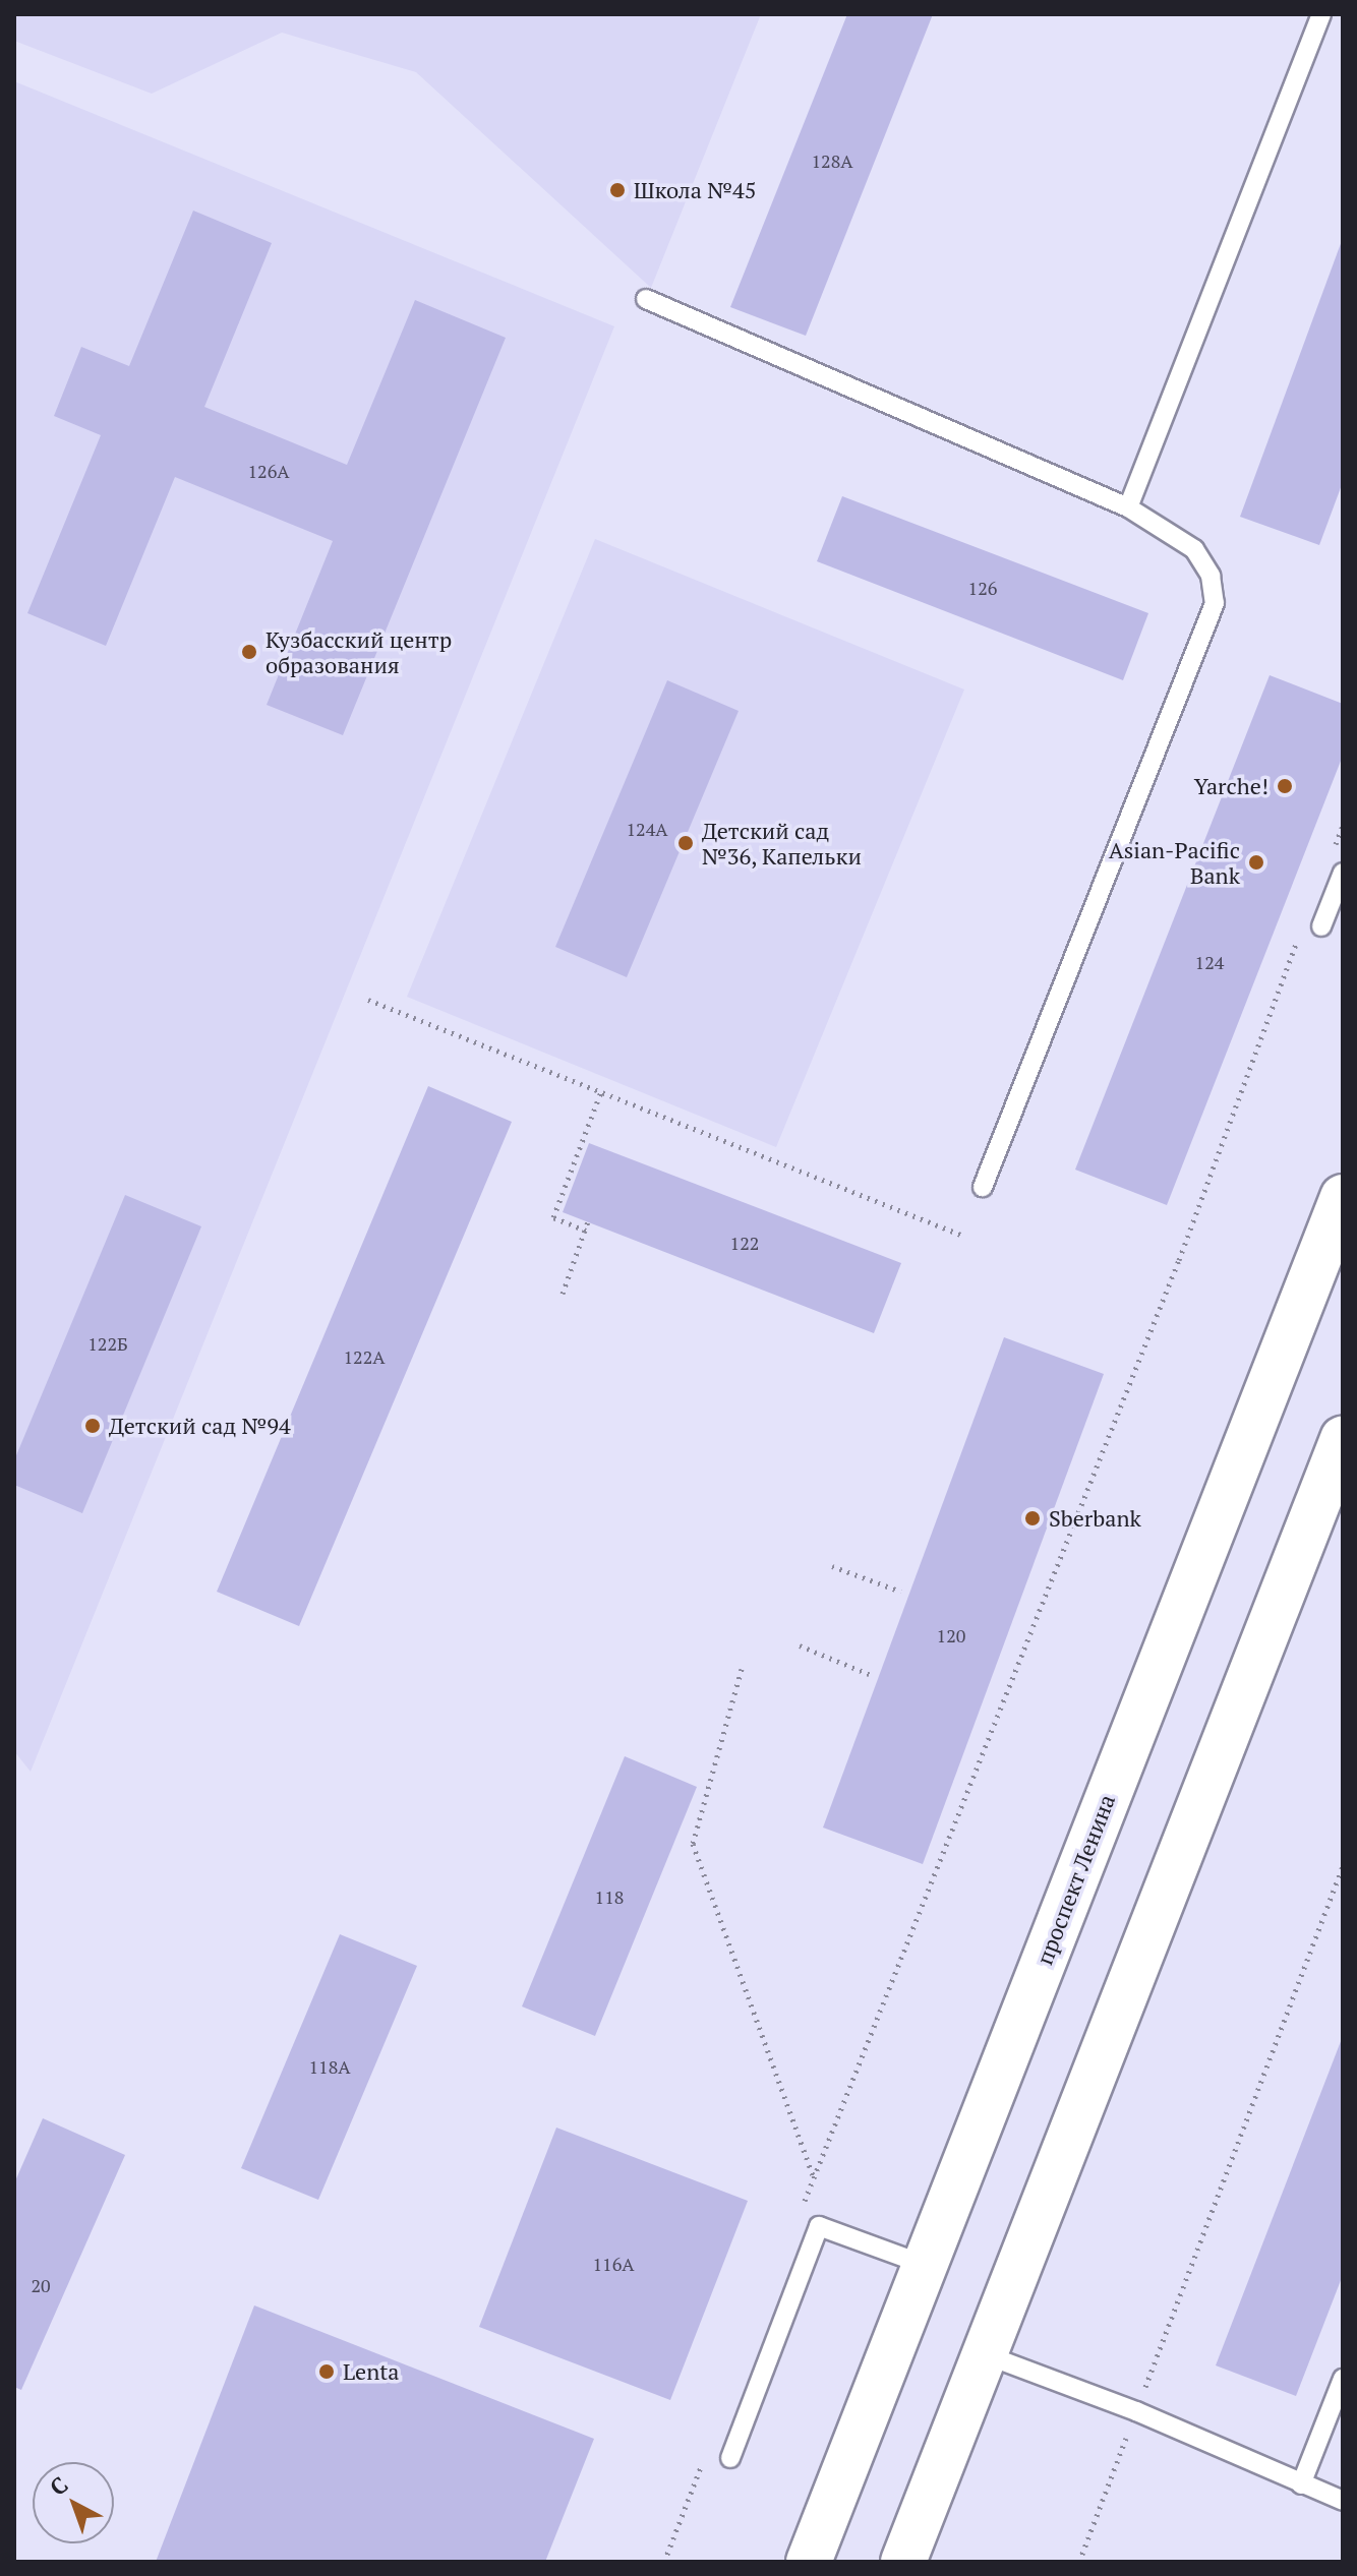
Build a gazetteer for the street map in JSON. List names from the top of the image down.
{
  "streets": {
    "main road": ["проспект Ленина"]
  },
  "places": [
    "Школа №45",
    "Кузбасский центр образования",
    "Yarche!",
    "Детский сад №36, Капельки",
    "Asian-Pacific Bank",
    "Детский сад №94",
    "Sberbank",
    "Lenta"
  ],
  "house_numbers": [
    "128А",
    "126А",
    "126",
    "124А",
    "124",
    "122",
    "122Б",
    "122А",
    "120",
    "118",
    "118А",
    "116А",
    "20"
  ],
  "north": "top left"
}
